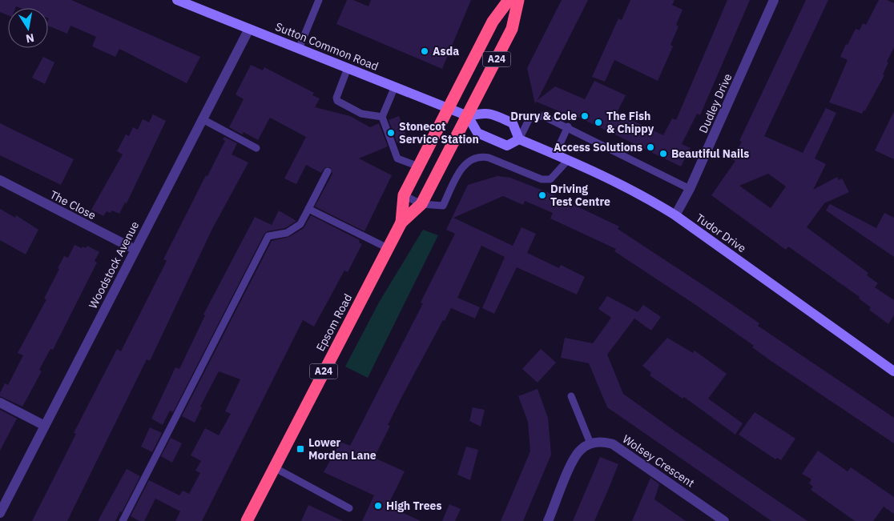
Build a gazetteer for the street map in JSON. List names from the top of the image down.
{
  "streets": {
    "highway": ["A24", "Epsom Road"],
    "main road": ["Sutton Common Road", "Tudor Drive"],
    "street": [
      "Dudley Drive",
      "The Close",
      "Woodstock Avenue",
      "Wolsey Crescent"
    ]
  },
  "crossings": [
    ["Sutton Common Road", "A24"],
    ["Sutton Common Road", "Woodstock Avenue"],
    ["Sutton Common Road", "Epsom Road"],
    ["A24", "Epsom Road"],
    ["Dudley Drive", "Tudor Drive"],
    ["The Close", "Woodstock Avenue"]
  ],
  "places": {
    "other": [
      "Asda",
      "Drury & Cole",
      "The Fish & Chippy",
      "Stonecot Service Station",
      "Access Solutions",
      "Beautiful Nails",
      "Driving Test Centre",
      "High Trees"
    ],
    "transit": ["Lower Morden Lane"]
  },
  "north": "bottom"
}
